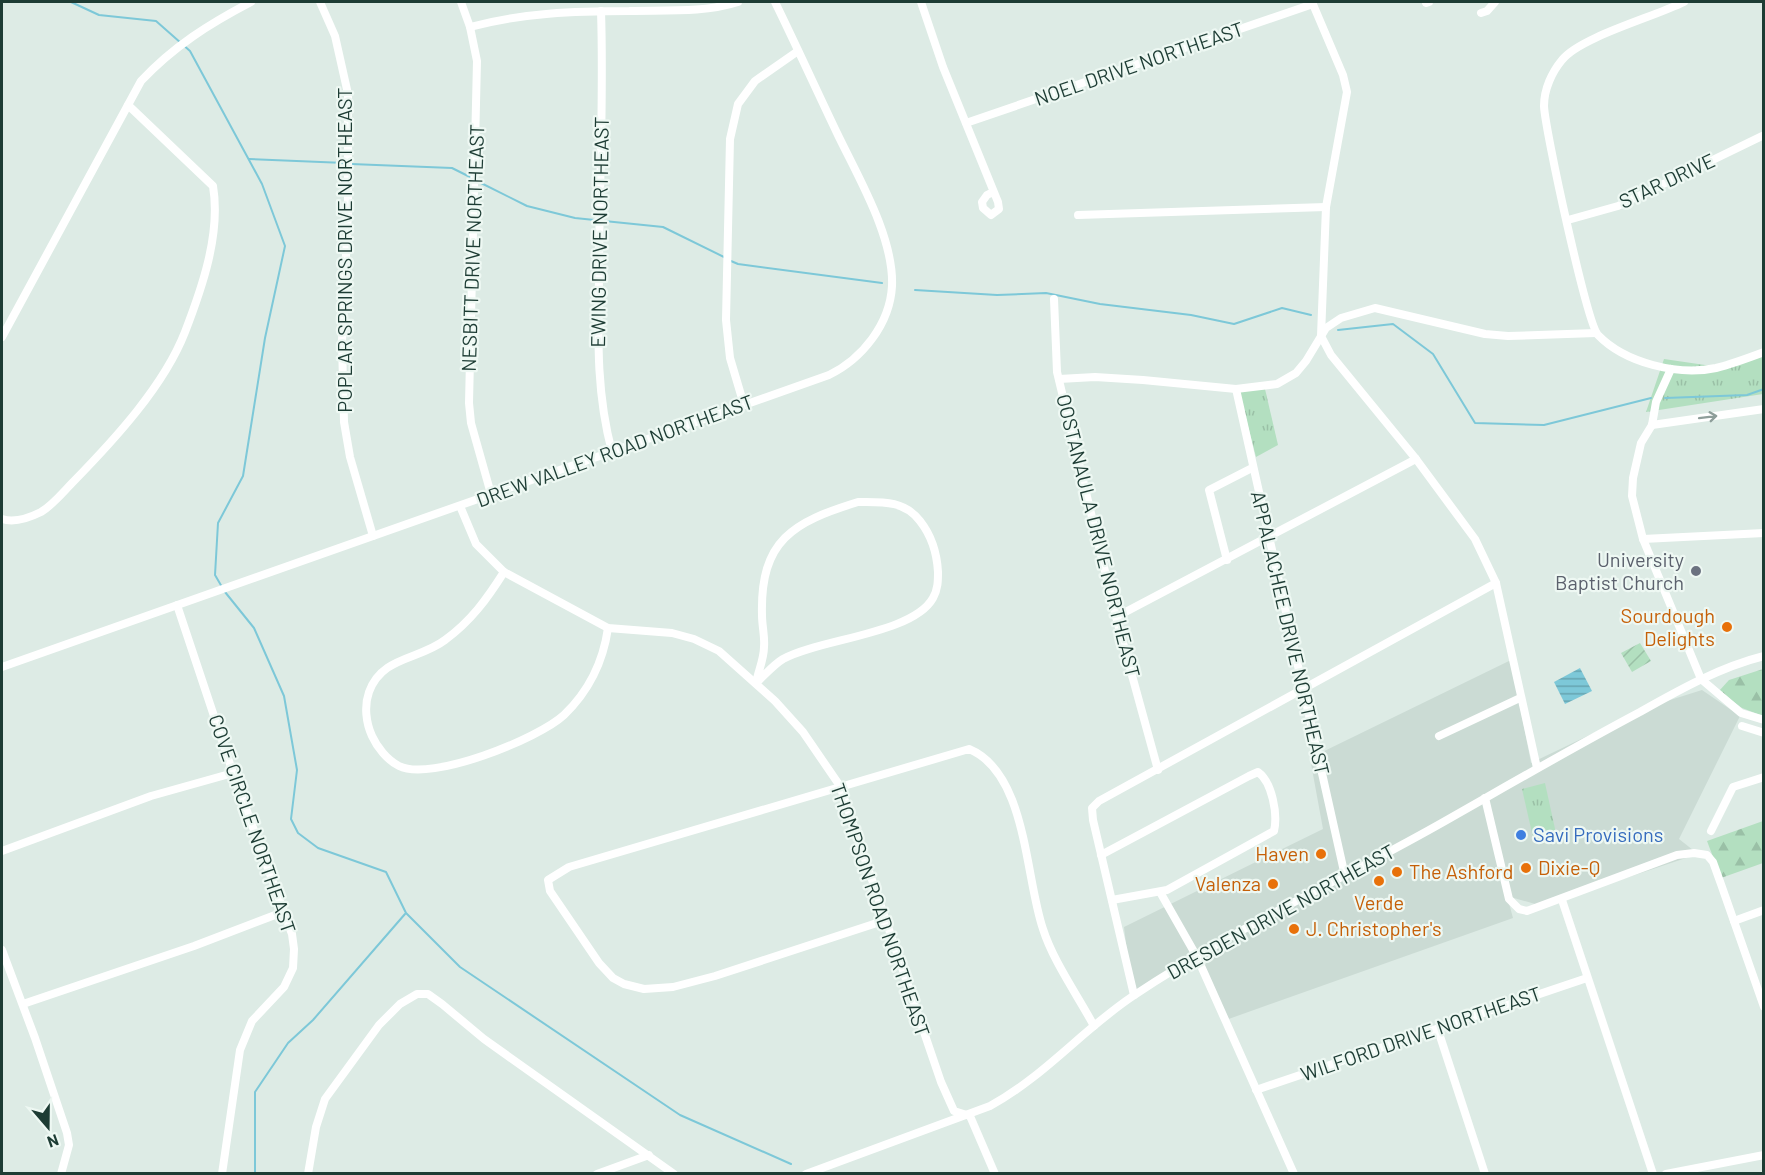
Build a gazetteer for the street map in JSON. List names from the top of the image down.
{
  "streets": {
    "street": [
      "NOEL DRIVE NORTHEAST",
      "STAR DRIVE",
      "EWING DRIVE NORTHEAST",
      "NESBITT DRIVE NORTHEAST",
      "POPLAR SPRINGS DRIVE NORTHEAST",
      "DREW VALLEY ROAD NORTHEAST",
      "OOSTANAULA DRIVE NORTHEAST",
      "APPALACHEE DRIVE NORTHEAST",
      "COVE CIRCLE NORTHEAST",
      "THOMPSON ROAD NORTHEAST",
      "DRESDEN DRIVE NORTHEAST",
      "WILFORD DRIVE NORTHEAST"
    ]
  },
  "crossings": [
    ["EWING DRIVE NORTHEAST", "DREW VALLEY ROAD NORTHEAST"],
    ["NESBITT DRIVE NORTHEAST", "DREW VALLEY ROAD NORTHEAST"],
    ["POPLAR SPRINGS DRIVE NORTHEAST", "DREW VALLEY ROAD NORTHEAST"],
    ["DREW VALLEY ROAD NORTHEAST", "COVE CIRCLE NORTHEAST"],
    ["DREW VALLEY ROAD NORTHEAST", "THOMPSON ROAD NORTHEAST"],
    ["APPALACHEE DRIVE NORTHEAST", "DRESDEN DRIVE NORTHEAST"],
    ["THOMPSON ROAD NORTHEAST", "DRESDEN DRIVE NORTHEAST"]
  ],
  "places": [
    "University Baptist Church",
    "Sourdough Delights",
    "Savi Provisions",
    "Haven",
    "Dixie-Q",
    "The Ashford",
    "Verde",
    "Valenza",
    "J. Christopher's"
  ],
  "north": "bottom"
}
